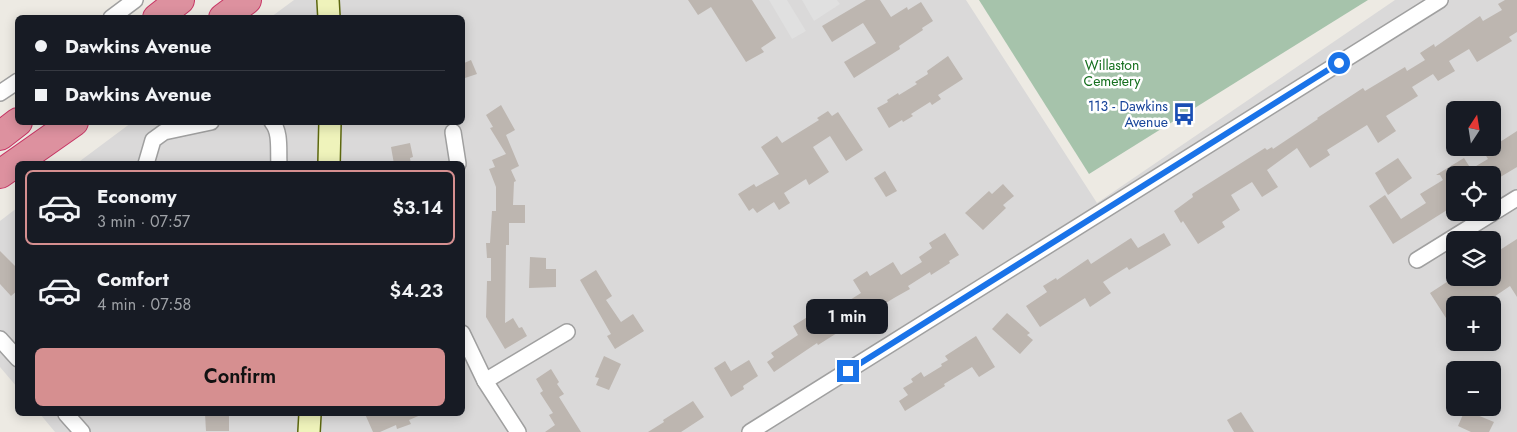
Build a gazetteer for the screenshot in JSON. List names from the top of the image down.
{
  "parks": ["Willaston Cemetery"],
  "places": {
    "bus stop": ["113 - Dawkins Avenue"]
  },
  "north": "top",
  "page": {
    "banner": ["Dawkins Avenue", "Dawkins Avenue"],
    "map_buttons": ["+", "−"],
    "list": [
      {
        "name": "Economy",
        "note": "3 min · 07:57",
        "value": "$3.14"
      },
      {
        "name": "Comfort",
        "note": "4 min · 07:58",
        "value": "$4.23"
      }
    ],
    "bubble": "1 min",
    "buttons": "Confirm"
  }
}
